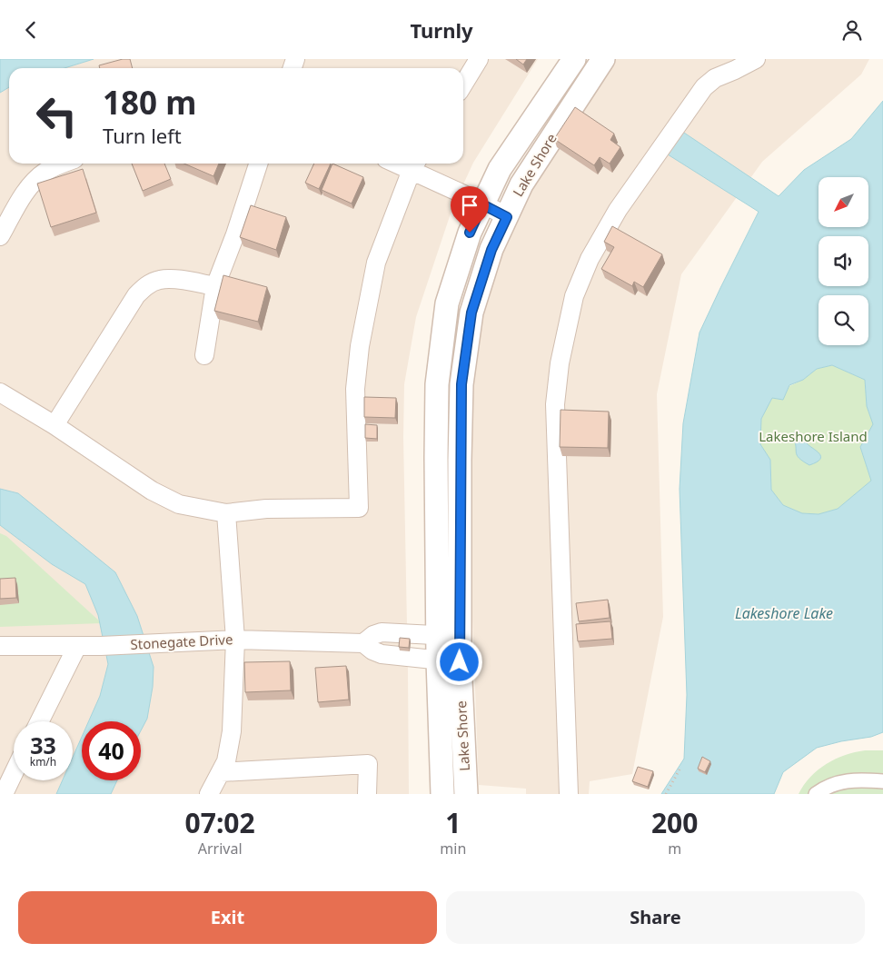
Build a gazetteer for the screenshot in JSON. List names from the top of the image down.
{
  "streets": {
    "street": ["Lake Shore", "Stonegate Drive"]
  },
  "crossings": [
    ["Lake Shore", "Stonegate Drive"]
  ],
  "water": ["Lakeshore Lake"],
  "parks": ["Lakeshore Island"],
  "north": "bottom left",
  "page": {
    "header": "Turnly",
    "turn": ["180 m", "Turn left"],
    "speed": "33 km/h",
    "limit": "40",
    "eta": [
      "07:02",
      "Arrival",
      "1",
      "min",
      "200",
      "m"
    ],
    "buttons": ["Exit", "Share"]
  }
}
